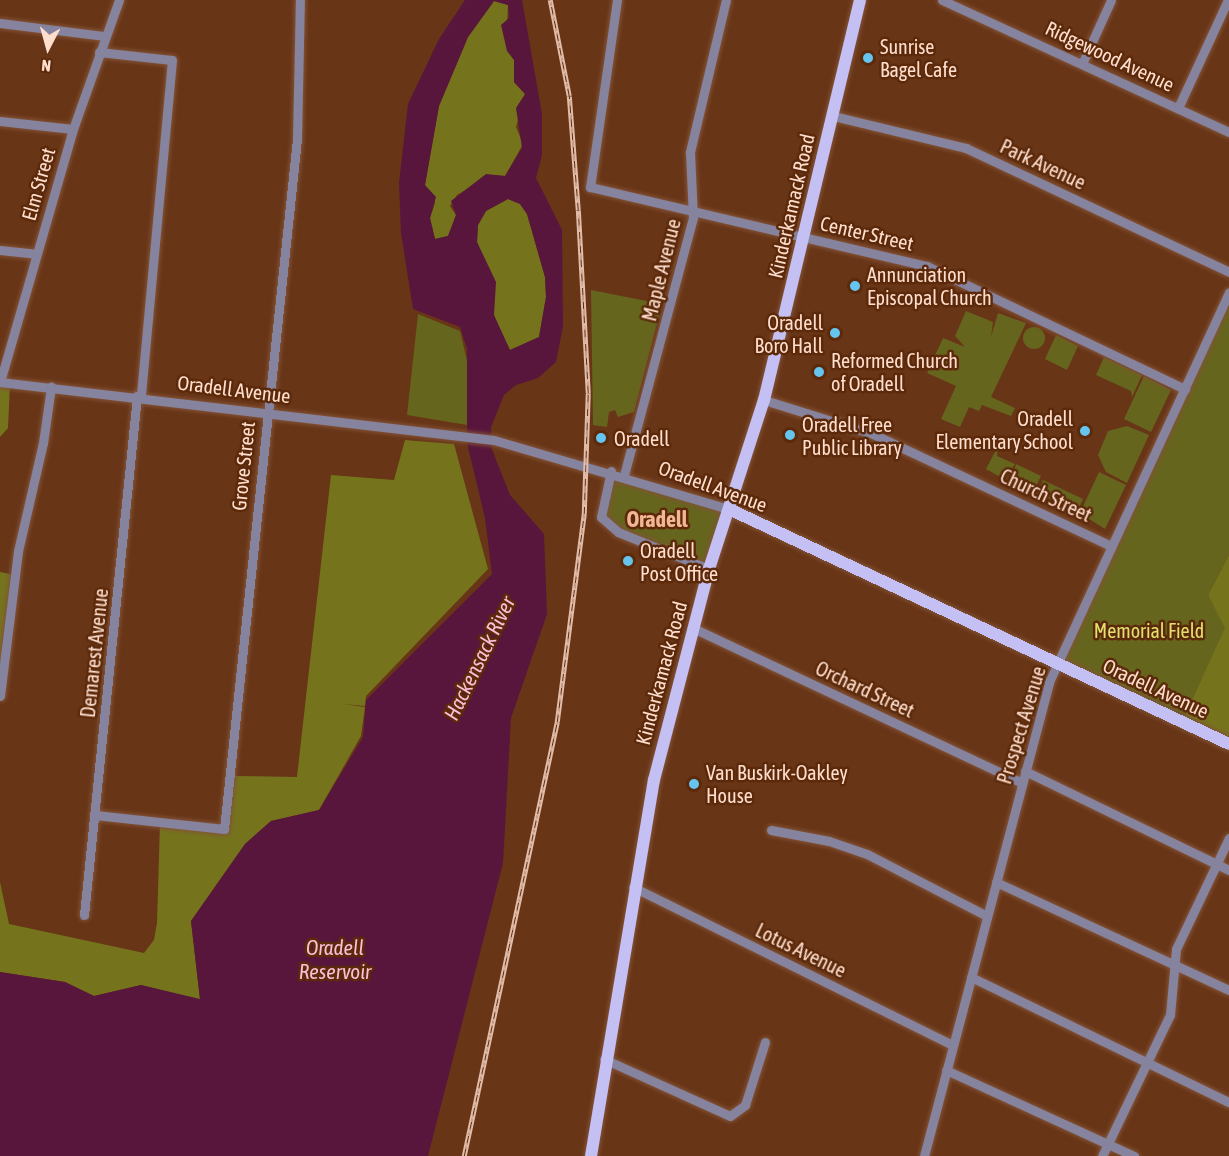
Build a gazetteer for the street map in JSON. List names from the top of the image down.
{
  "streets": {
    "main road": ["Kinderkamack Road", "Oradell Avenue"],
    "street": [
      "Ridgewood Avenue",
      "Park Avenue",
      "Elm Street",
      "Center Street",
      "Maple Avenue",
      "Grove Street",
      "Church Street",
      "Demarest Avenue",
      "Orchard Street",
      "Prospect Avenue",
      "Lotus Avenue"
    ]
  },
  "crossings": [
    ["Park Avenue", "Kinderkamack Road"],
    ["Elm Street", "Oradell Avenue"],
    ["Elm Street", "Demarest Avenue"],
    ["Kinderkamack Road", "Center Street"],
    ["Kinderkamack Road", "Oradell Avenue"],
    ["Kinderkamack Road", "Church Street"],
    ["Kinderkamack Road", "Orchard Street"],
    ["Kinderkamack Road", "Lotus Avenue"],
    ["Center Street", "Maple Avenue"],
    ["Center Street", "Prospect Avenue"],
    ["Maple Avenue", "Oradell Avenue"],
    ["Oradell Avenue", "Grove Street"],
    ["Oradell Avenue", "Demarest Avenue"],
    ["Oradell Avenue", "Prospect Avenue"],
    ["Grove Street", "Demarest Avenue"],
    ["Church Street", "Prospect Avenue"],
    ["Orchard Street", "Prospect Avenue"],
    ["Prospect Avenue", "Lotus Avenue"]
  ],
  "districts": ["Oradell"],
  "water": ["Hackensack River", "Oradell Reservoir"],
  "parks": ["Memorial Field"],
  "places": [
    "Sunrise Bagel Cafe",
    "Annunciation Episcopal Church",
    "Oradell Boro Hall",
    "Reformed Church of Oradell",
    "Oradell Elementary School",
    "Oradell Free Public Library",
    "Oradell",
    "Oradell Post Office",
    "Van Buskirk-Oakley House"
  ],
  "north": "bottom"
}
